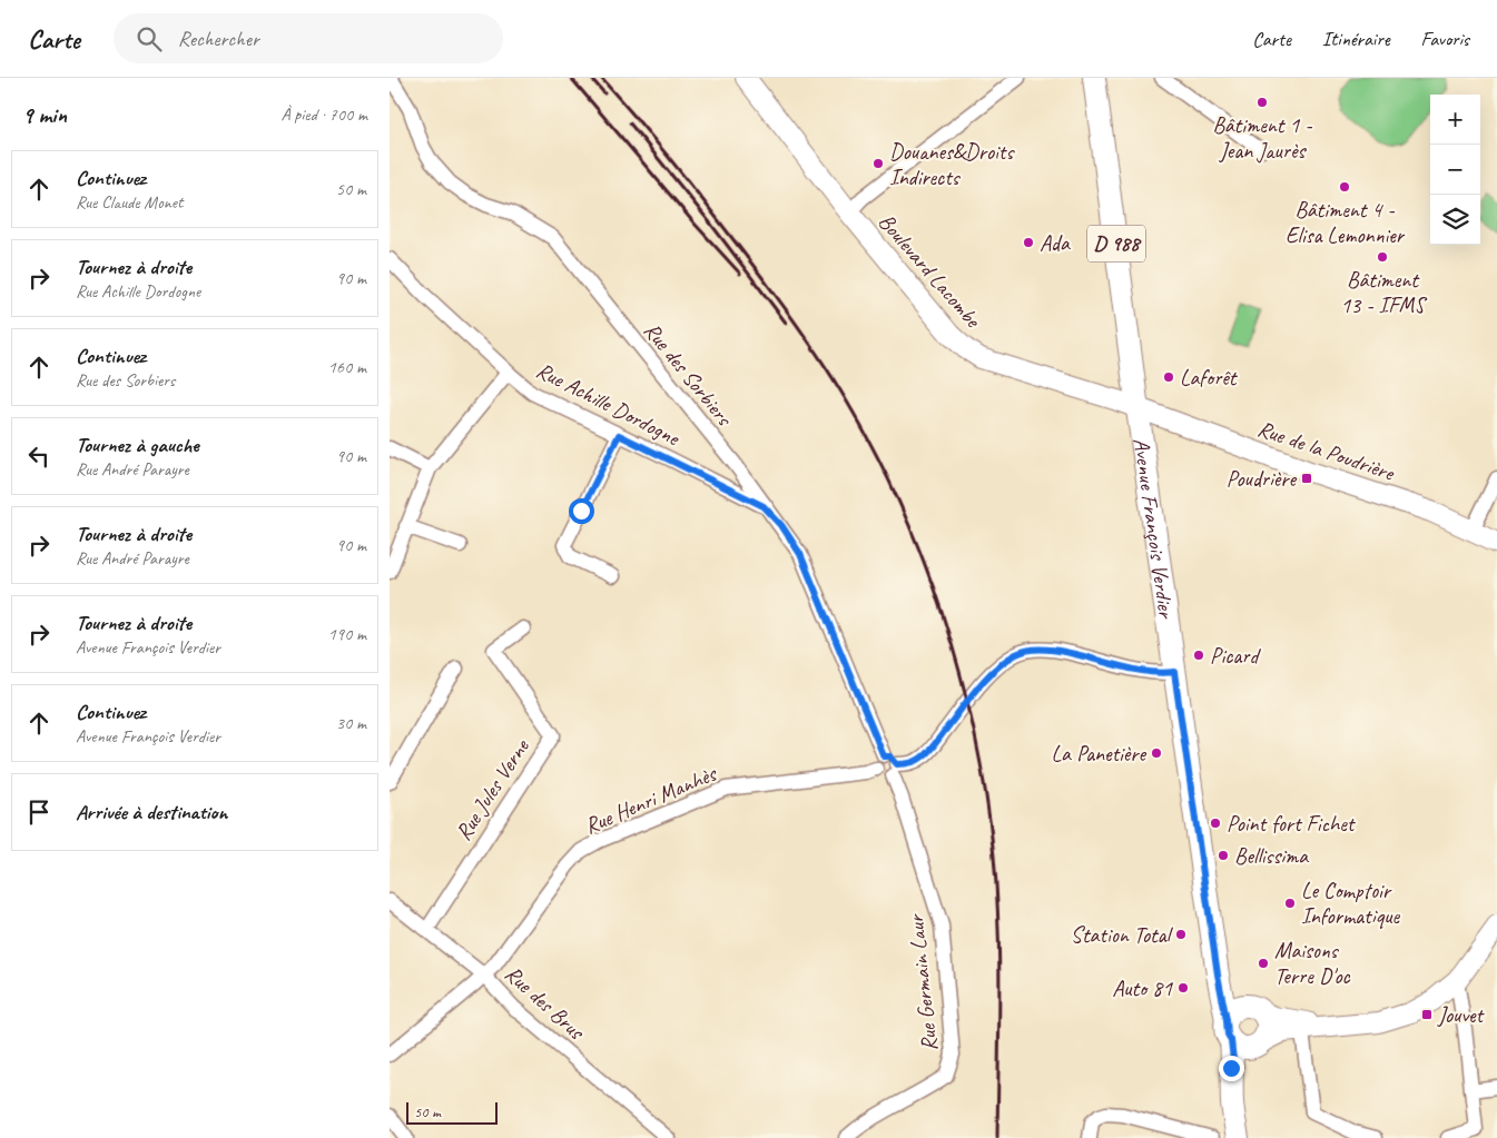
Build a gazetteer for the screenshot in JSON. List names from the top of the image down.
{
  "streets": {
    "main road": ["D 988", "Avenue François Verdier"],
    "street": [
      "Boulevard Lacombe",
      "Rue des Sorbiers",
      "Rue Achille Dordogne",
      "Rue de la Poudrière",
      "Rue Jules Verne",
      "Rue Henri Manhès",
      "Rue Germain Laur",
      "Rue des Brus"
    ]
  },
  "crossings": [
    ["Boulevard Lacombe", "Rue de la Poudrière"],
    ["Boulevard Lacombe", "Avenue François Verdier"],
    ["Rue des Sorbiers", "Rue Achille Dordogne"],
    ["Rue des Sorbiers", "Rue Henri Manhès"],
    ["Rue des Sorbiers", "Rue Germain Laur"],
    ["Rue de la Poudrière", "Avenue François Verdier"],
    ["Rue Jules Verne", "Rue des Brus"],
    ["Rue Henri Manhès", "Rue Germain Laur"],
    ["Rue Henri Manhès", "Rue des Brus"]
  ],
  "places": {
    "other": [
      "Bâtiment 1 - Jean Jaurès",
      "Douanes&Droits Indirects",
      "Bâtiment 4 - Elisa Lemonnier",
      "Ada",
      "Bâtiment 13 - IFMS",
      "Laforêt",
      "Picard",
      "La Panetière",
      "Point fort Fichet",
      "Bellissima",
      "Le Comptoir Informatique",
      "Station Total",
      "Maisons Terre D'oc",
      "Auto 81"
    ],
    "transit": ["Poudrière", "Jouvet"]
  },
  "scale_bar": "50 m",
  "page": {
    "header": "Carte",
    "search": "Rechercher",
    "nav": ["Carte", "Itinéraire", "Favoris"],
    "heading": ["9 min", "À pied · 700 m"],
    "map_buttons": ["+", "−"],
    "list": [
      ["Continuez", "Rue Claude Monet", "50 m"],
      ["Tournez à droite", "Rue Achille Dordogne", "90 m"],
      ["Continuez", "Rue des Sorbiers", "160 m"],
      ["Tournez à gauche", "Rue André Parayre", "90 m"],
      ["Tournez à droite", "Rue André Parayre", "90 m"],
      ["Tournez à droite", "Avenue François Verdier", "190 m"],
      ["Continuez", "Avenue François Verdier", "30 m"],
      "Arrivée à destination"
    ],
    "scale": "50 m"
  }
}
